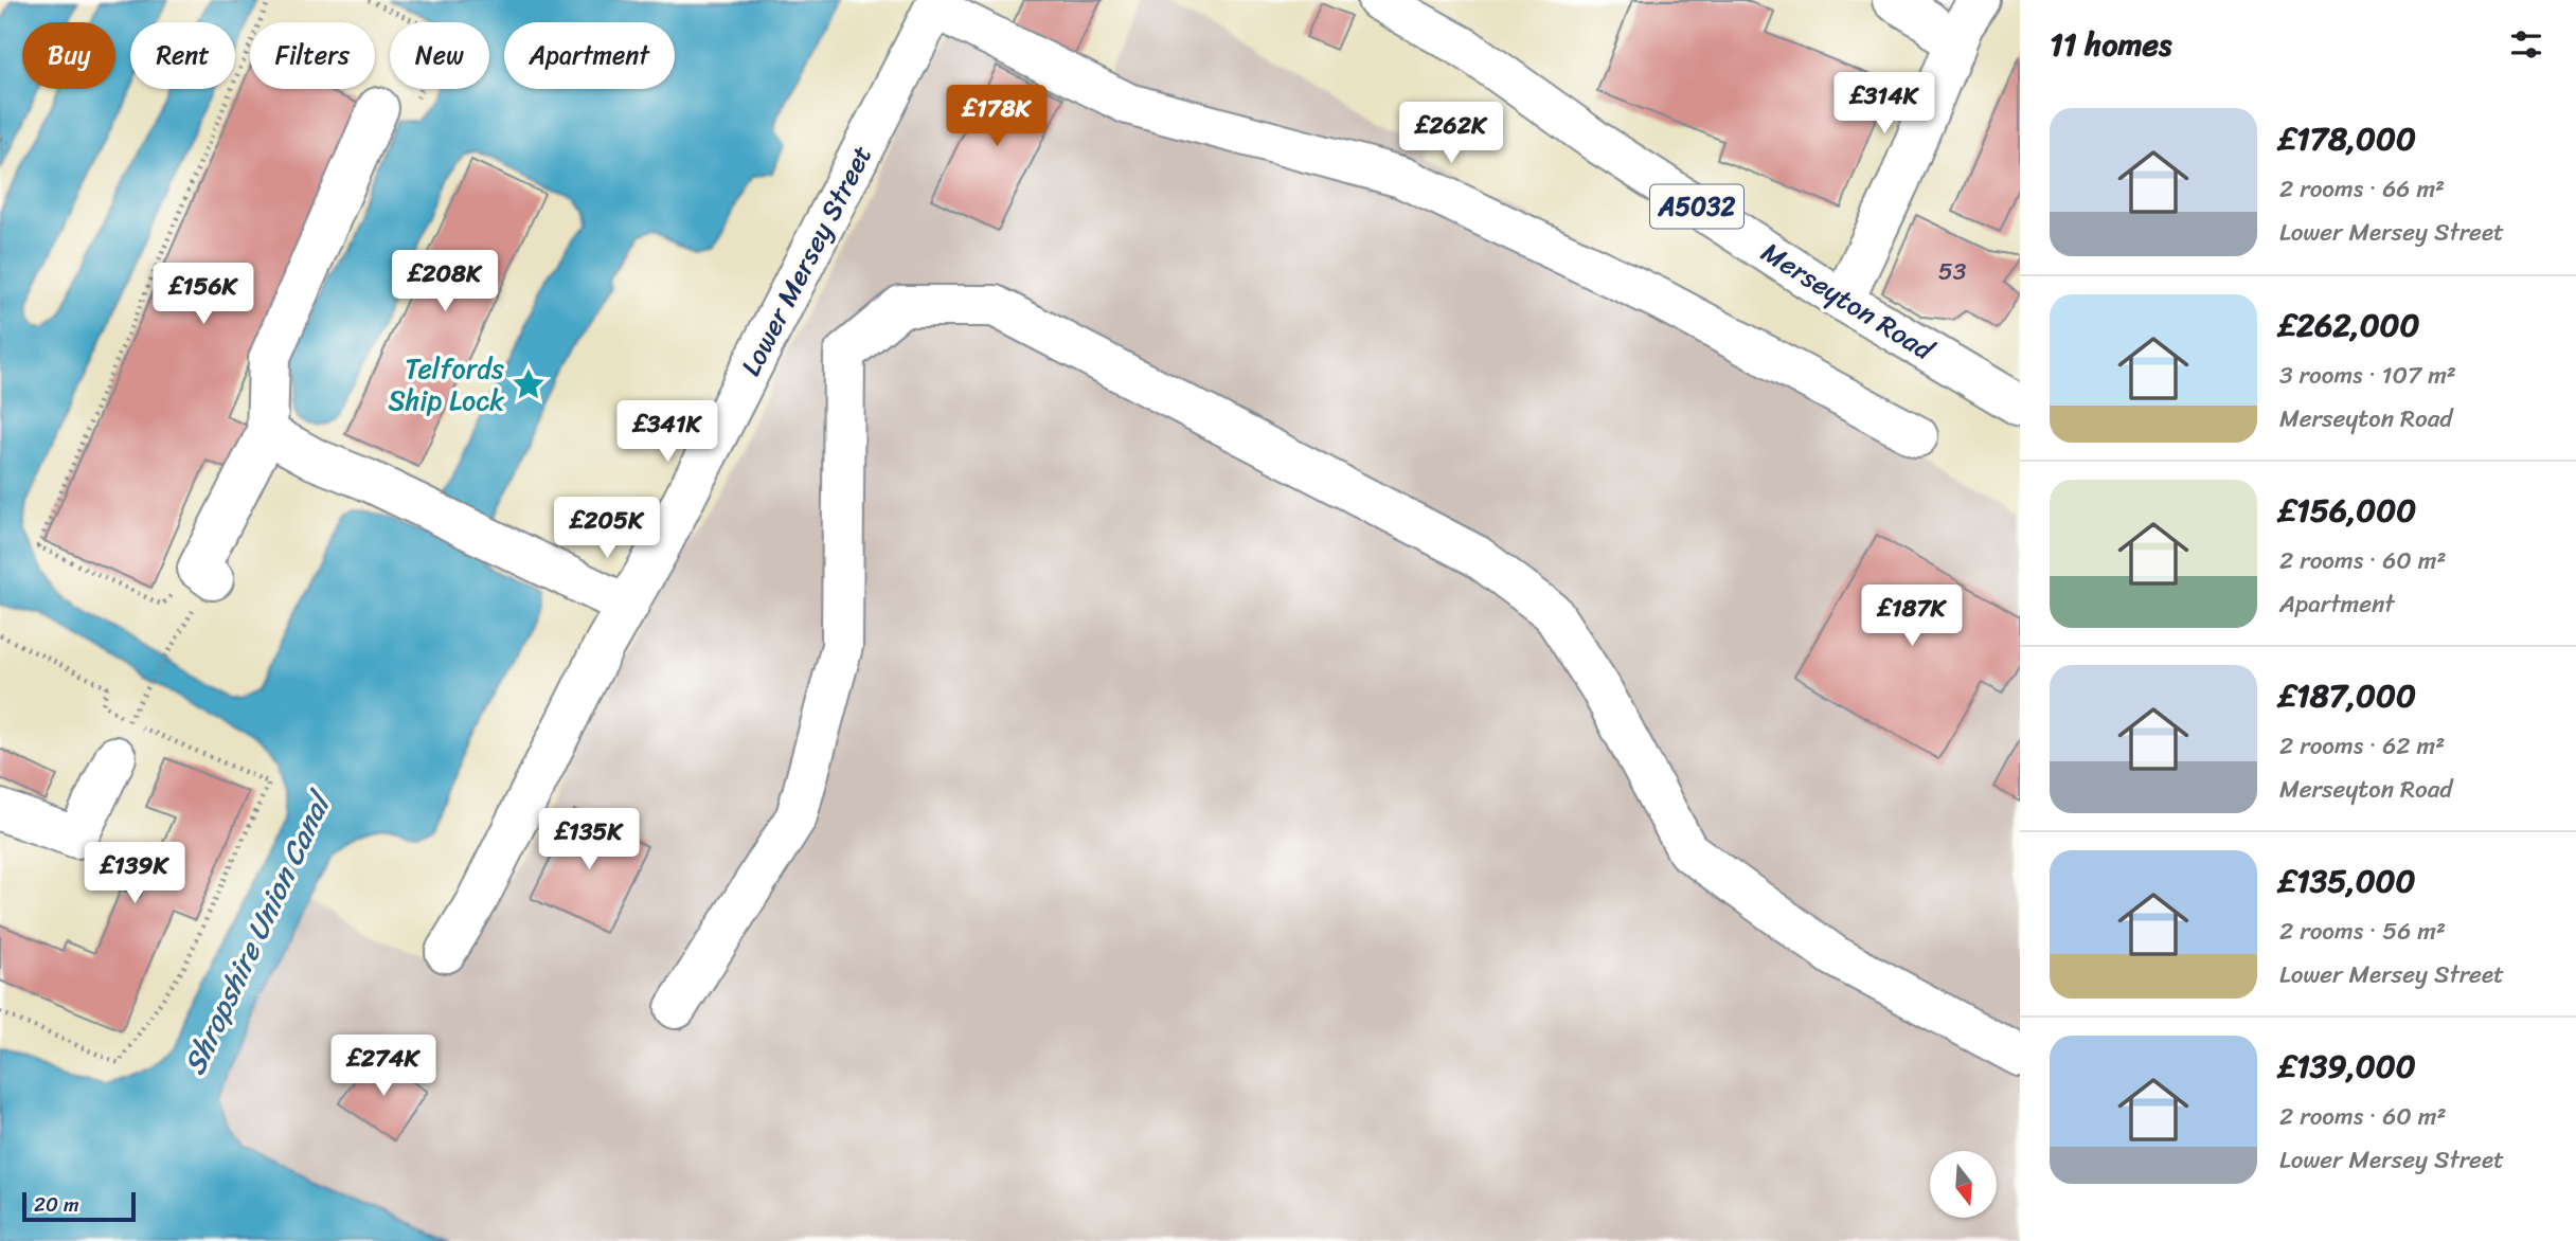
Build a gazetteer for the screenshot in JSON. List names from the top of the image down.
{
  "streets": {
    "street": ["A5032", "Lower Mersey Street", "Merseyton Road"]
  },
  "water": ["Shropshire Union Canal"],
  "places": {
    "place": ["Telfords Ship Lock"]
  },
  "house_numbers": ["53"],
  "scale_bar": "20 m",
  "north": "bottom",
  "page": {
    "heading": "11 homes",
    "chip": [
      "Buy",
      "Rent",
      "Filters",
      "New",
      "Apartment"
    ],
    "price": [
      "£314K",
      "£178K",
      "£262K",
      "£208K",
      "£156K",
      "£341K",
      "£205K",
      "£187K",
      "£135K",
      "£139K",
      "£274K"
    ],
    "list": [
      {
        "name": "£178,000",
        "note": "2 rooms · 66 m² · Lower Mersey Street"
      },
      {
        "name": "£262,000",
        "note": "3 rooms · 107 m² · Merseyton Road"
      },
      {
        "name": "£156,000",
        "note": "2 rooms · 60 m² · Apartment"
      },
      {
        "name": "£187,000",
        "note": "2 rooms · 62 m² · Merseyton Road"
      },
      {
        "name": "£135,000",
        "note": "2 rooms · 56 m² · Lower Mersey Street"
      },
      {
        "name": "£139,000",
        "note": "2 rooms · 60 m² · Lower Mersey Street"
      }
    ],
    "scale": "20 m"
  }
}
